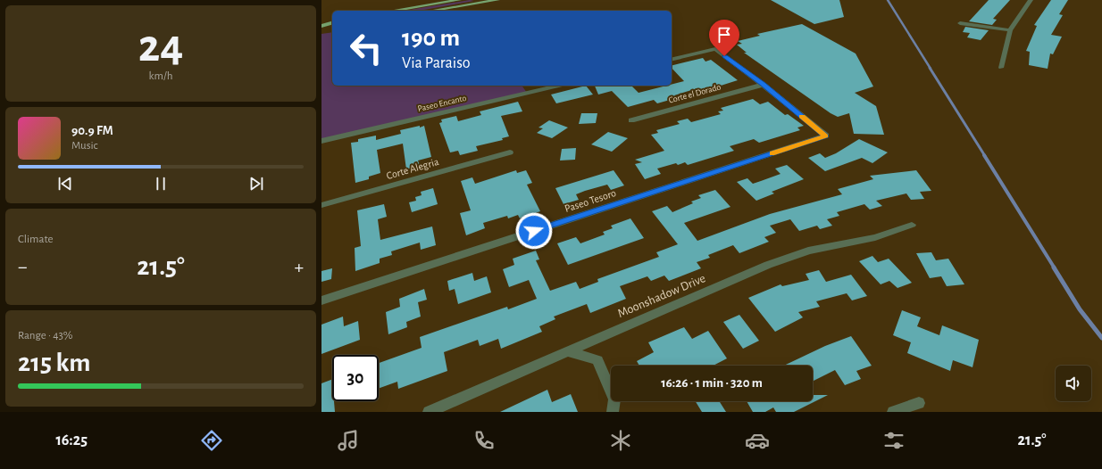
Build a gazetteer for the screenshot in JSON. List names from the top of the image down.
{
  "streets": {
    "street": [
      "Corte el Dorado",
      "Paseo Encanto",
      "Corte Alegria",
      "Paseo Tesoro",
      "Moonshadow Drive"
    ]
  },
  "crossings": [
    ["Corte el Dorado", "Paseo Tesoro"]
  ],
  "page": {
    "tile": [
      ["24", "km/h"],
      "Climate",
      ["Range · 43%", "215 km"]
    ],
    "turn": ["190 m", "Via Paraiso"],
    "song": ["90.9 FM", "Music"],
    "heat": ["−", "21.5°", "+"],
    "limit": "30",
    "trip": "16:26 · 1 min · 320 m",
    "tabs": ["16:25", "21.5°"]
  }
}
